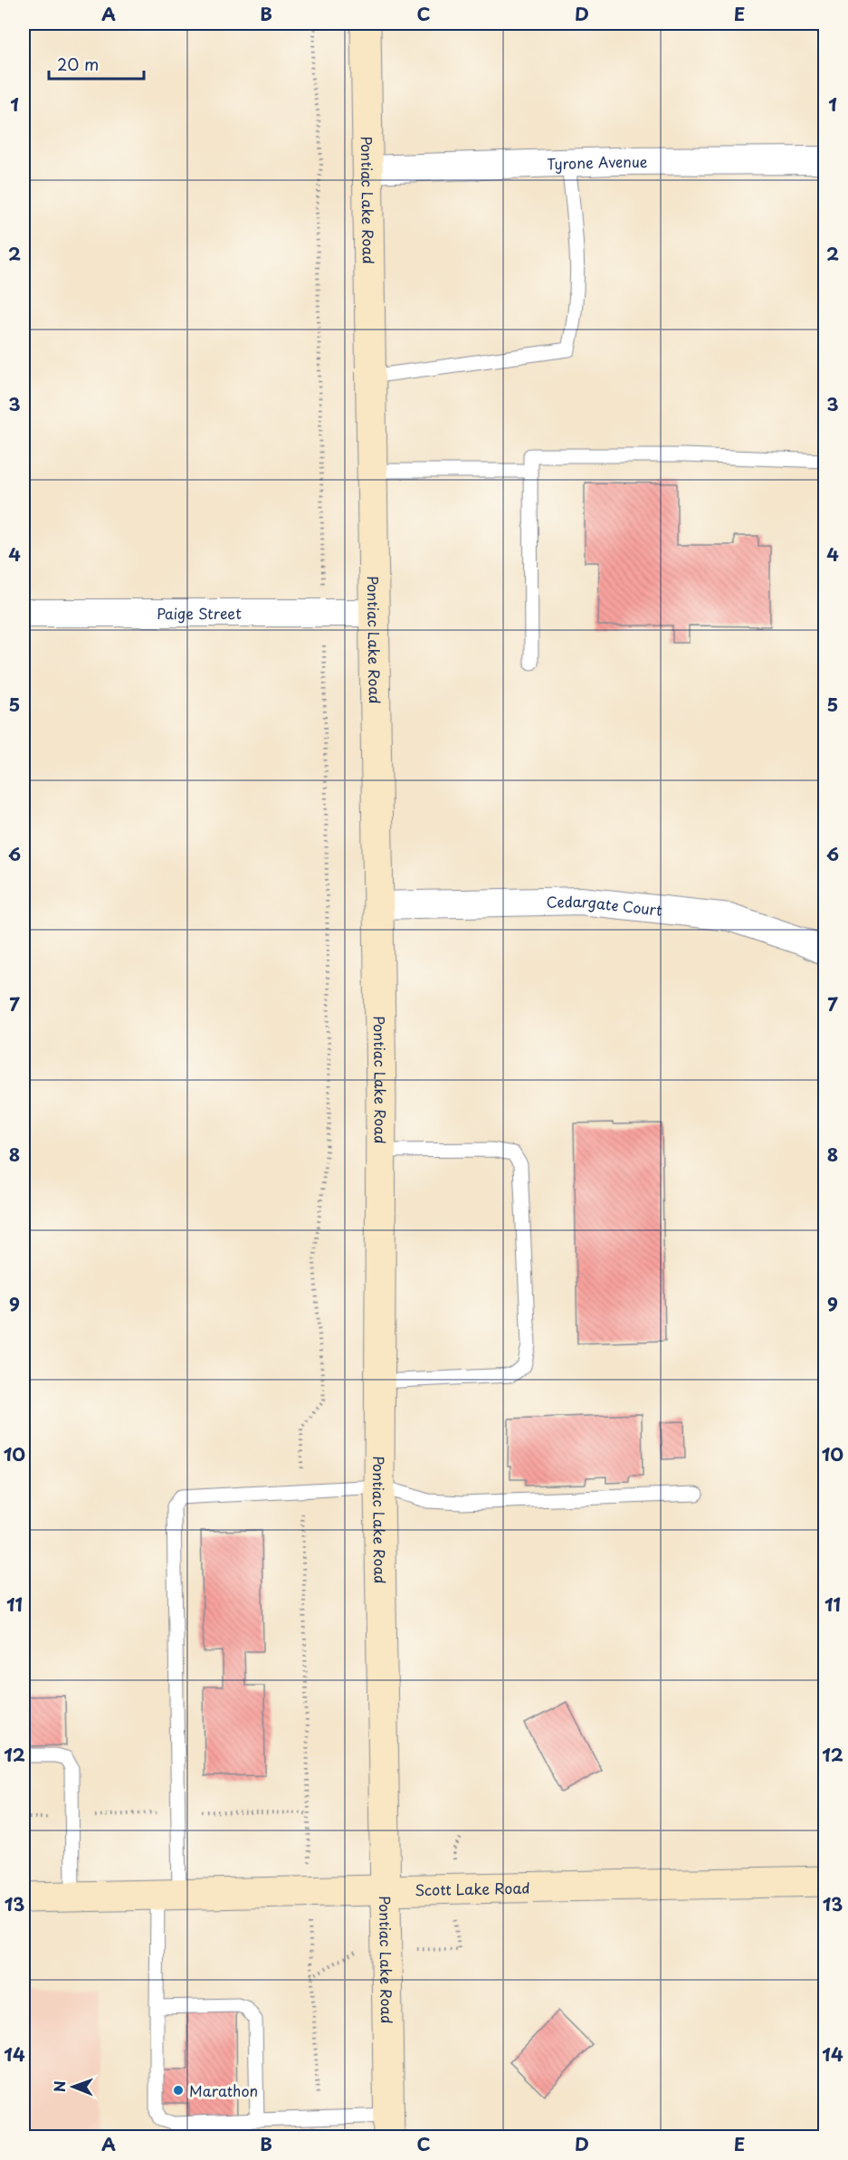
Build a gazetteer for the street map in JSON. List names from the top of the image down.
{
  "streets": {
    "main road": ["Pontiac Lake Road", "Scott Lake Road"],
    "street": ["Tyrone Avenue", "Paige Street", "Cedargate Court"]
  },
  "crossings": [
    ["Tyrone Avenue", "Pontiac Lake Road"],
    ["Pontiac Lake Road", "Paige Street"],
    ["Pontiac Lake Road", "Cedargate Court"],
    ["Pontiac Lake Road", "Scott Lake Road"]
  ],
  "places": ["Marathon"],
  "scale_bar": "20 m",
  "north": "left",
  "grid": {
    "columns": [
      "A",
      "B",
      "C",
      "D",
      "E"
    ],
    "rows": [
      "1",
      "2",
      "3",
      "4",
      "5",
      "6",
      "7",
      "8",
      "9",
      "10",
      "11",
      "12",
      "13",
      "14"
    ]
  }
}
